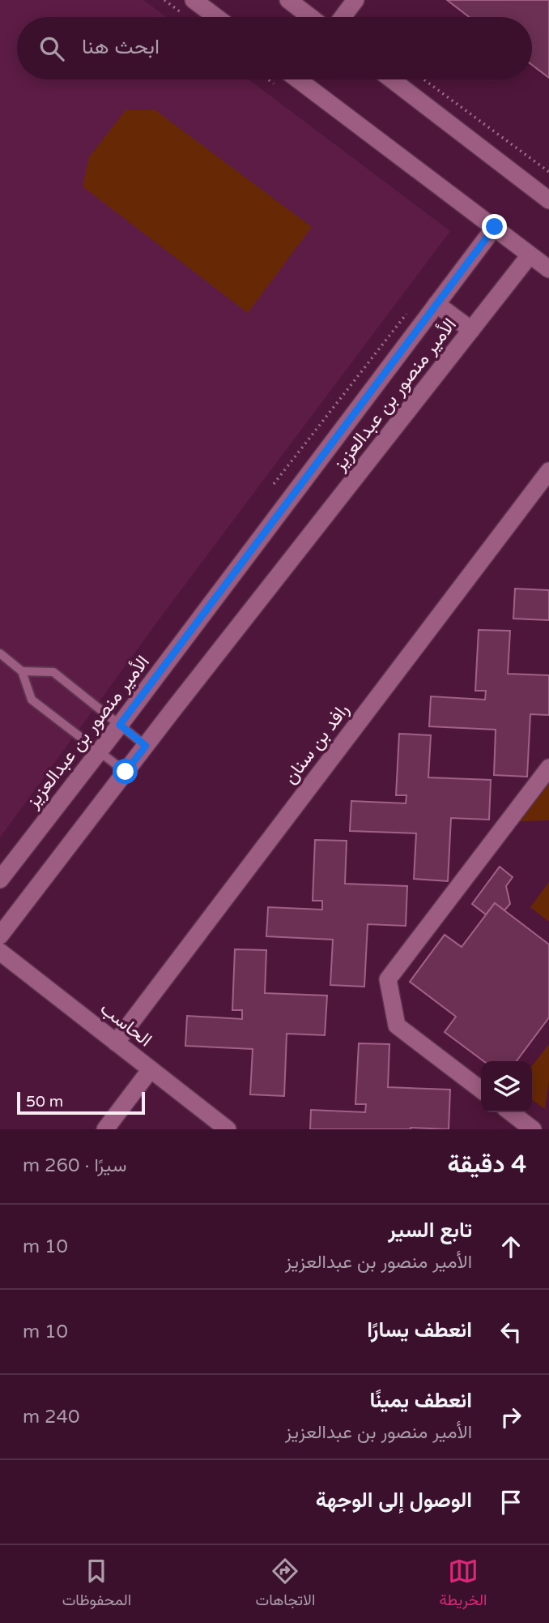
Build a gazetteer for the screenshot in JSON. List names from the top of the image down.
{
  "streets": {
    "street": ["الأمير منصور بن عبدالعزيز", "رافد بن سنان", "الحاسب"]
  },
  "crossings": [
    ["رافد بن سنان", "الحاسب"]
  ],
  "scale_bar": "50 m",
  "page": {
    "search": "ابحث هنا",
    "scale": "50 m",
    "heading": ["4 دقيقة", "سيرًا · 260 m"],
    "list": [
      ["تابع السير", "الأمير منصور بن عبدالعزيز", "10 m"],
      ["انعطف يسارًا", "10 m"],
      ["انعطف يمينًا", "الأمير منصور بن عبدالعزيز", "240 m"],
      "الوصول إلى الوجهة"
    ],
    "nav": ["الخريطة", "الاتجاهات", "المحفوظات"]
  }
}
